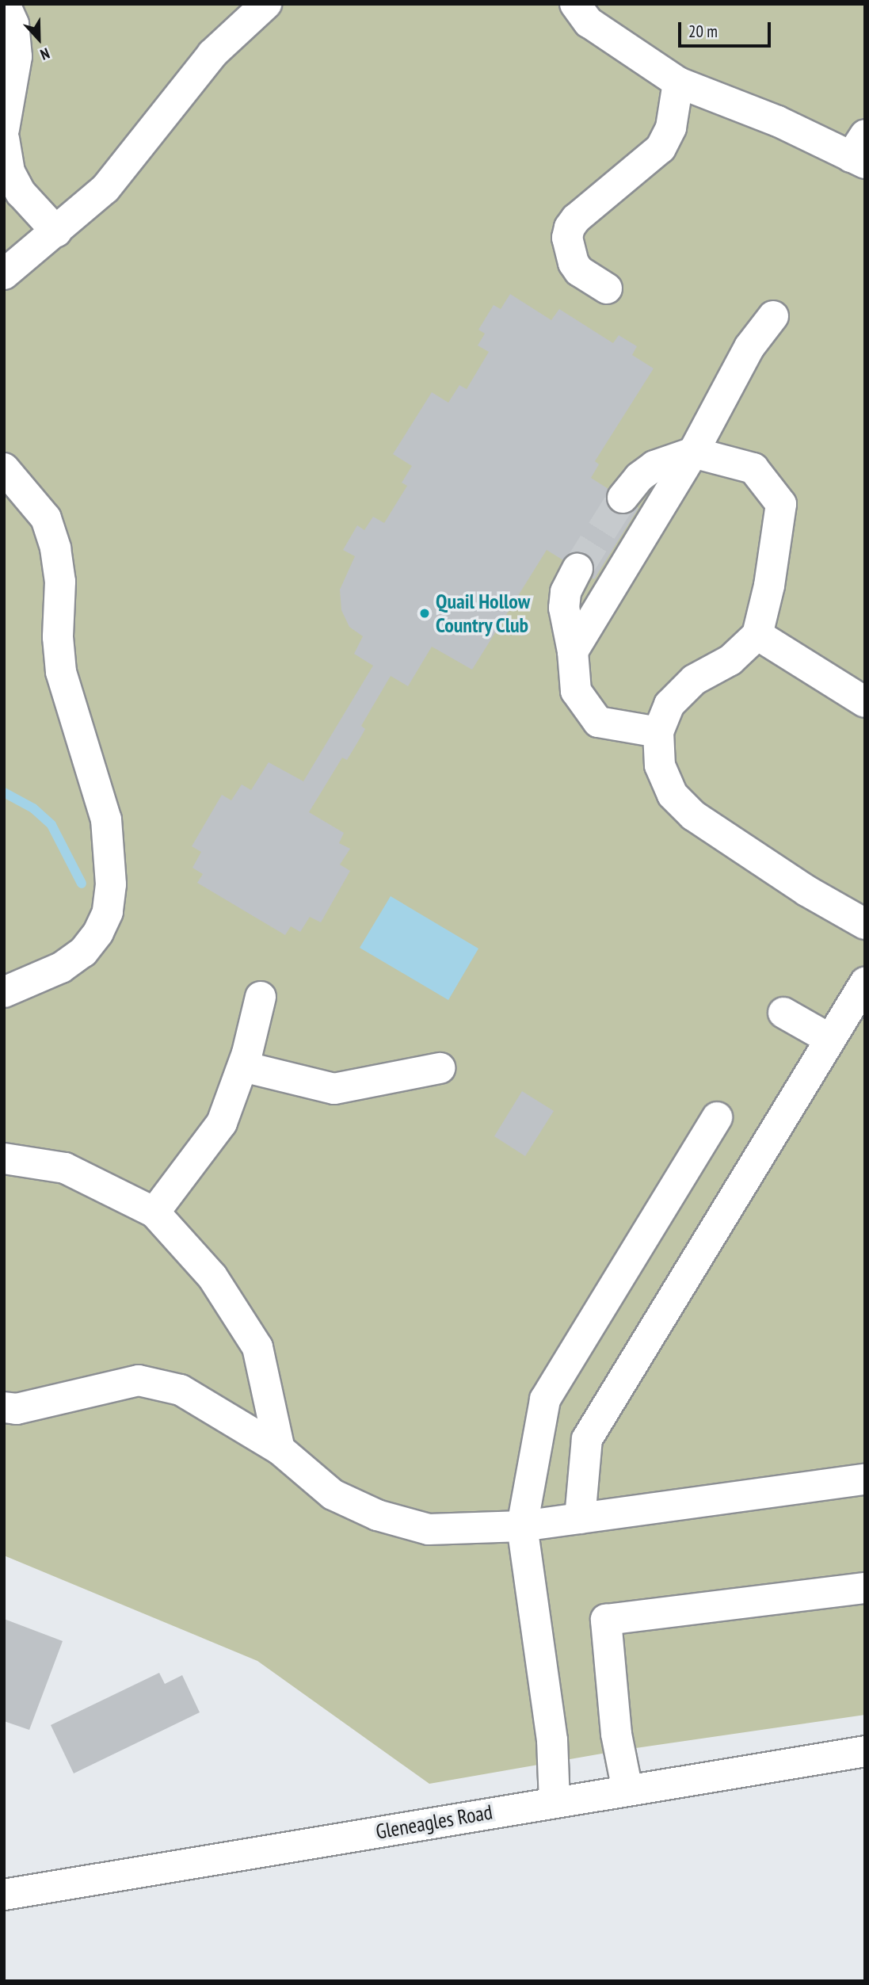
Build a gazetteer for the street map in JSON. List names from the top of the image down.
{
  "streets": {
    "street": ["Gleneagles Road"]
  },
  "places": ["Quail Hollow Country Club"],
  "scale_bar": "20 m",
  "north": "bottom"
}
